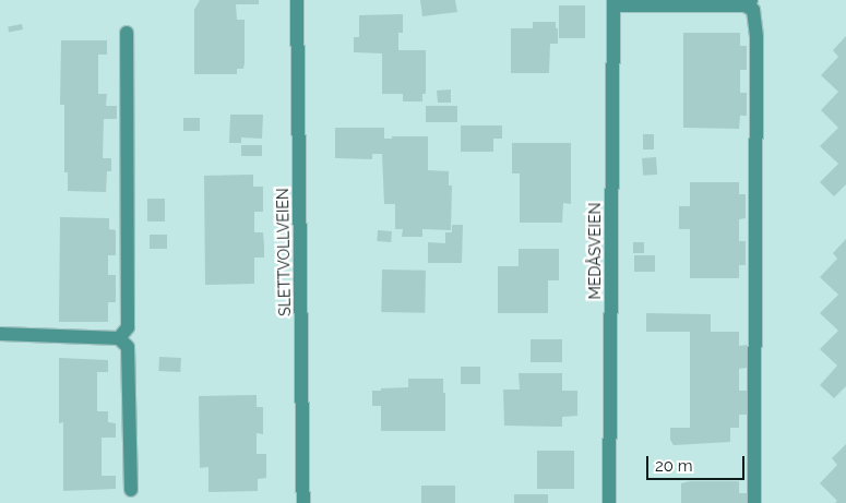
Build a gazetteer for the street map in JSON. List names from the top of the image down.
{
  "streets": {
    "street": ["MEDÅSVEIEN", "SLETTVOLLVEIEN"]
  },
  "scale_bar": "20 m"
}
